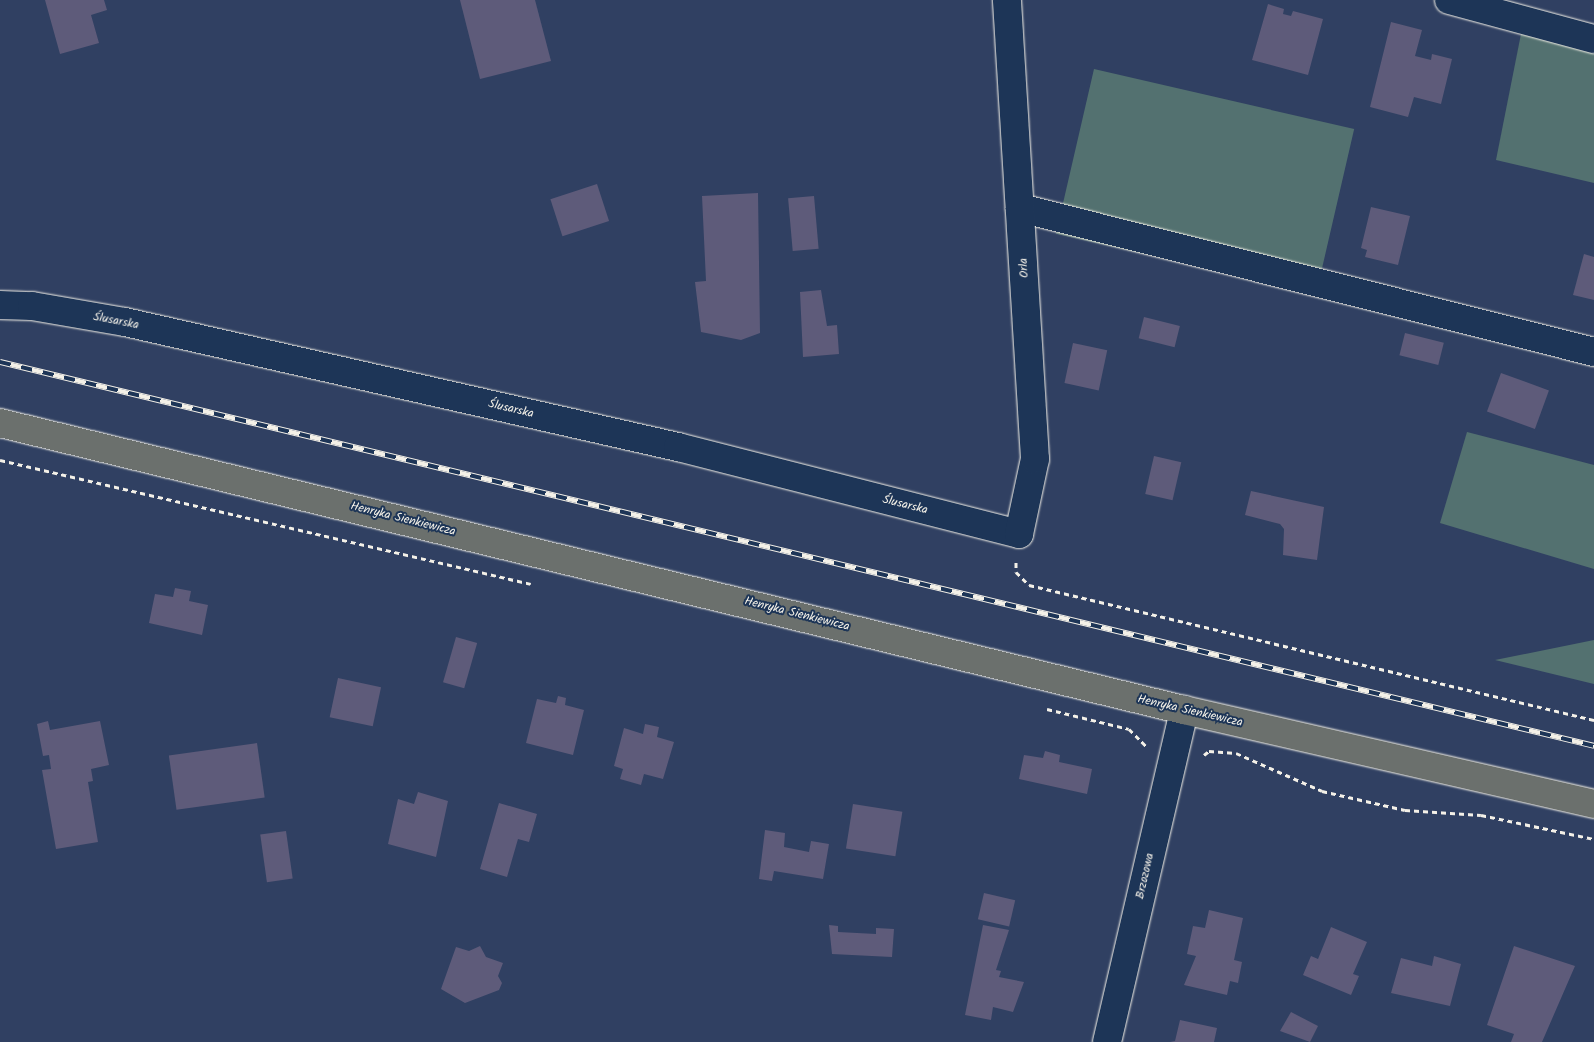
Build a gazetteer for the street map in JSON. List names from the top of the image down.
{
  "streets": {
    "main road": ["Henryka Sienkiewicza"],
    "street": ["Orla", "Ślusarska", "Brzozowa"]
  },
  "crossings": [
    ["Orla", "Ślusarska"],
    ["Henryka Sienkiewicza", "Brzozowa"]
  ]
}
